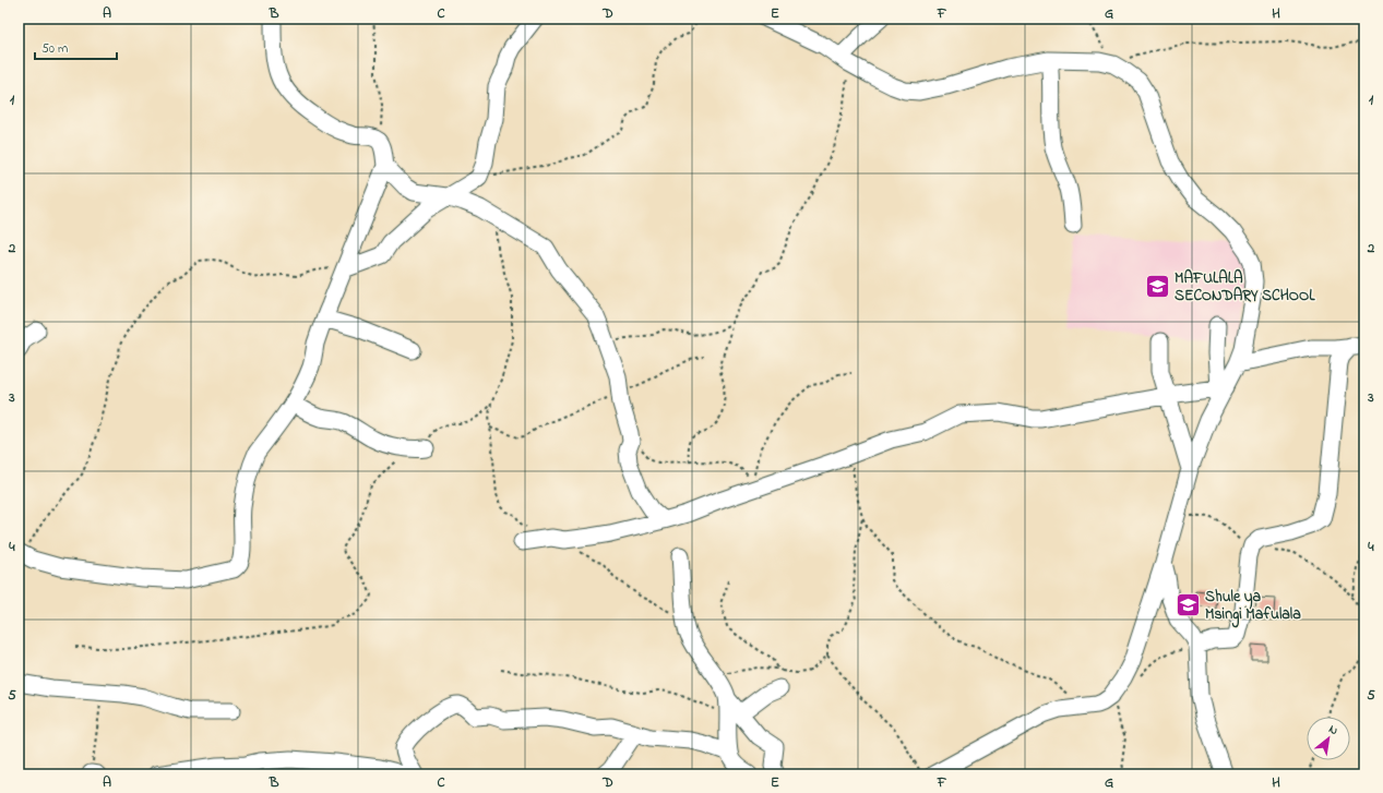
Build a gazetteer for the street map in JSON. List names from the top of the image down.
{
  "places": {
    "school or university": ["MAFULALA SECONDARY SCHOOL", "Shule ya Msingi Mafulala"]
  },
  "scale_bar": "50 m",
  "north": "top right",
  "grid": {
    "columns": [
      "A",
      "B",
      "C",
      "D",
      "E",
      "F",
      "G",
      "H"
    ],
    "rows": [
      "1",
      "2",
      "3",
      "4",
      "5"
    ]
  }
}
